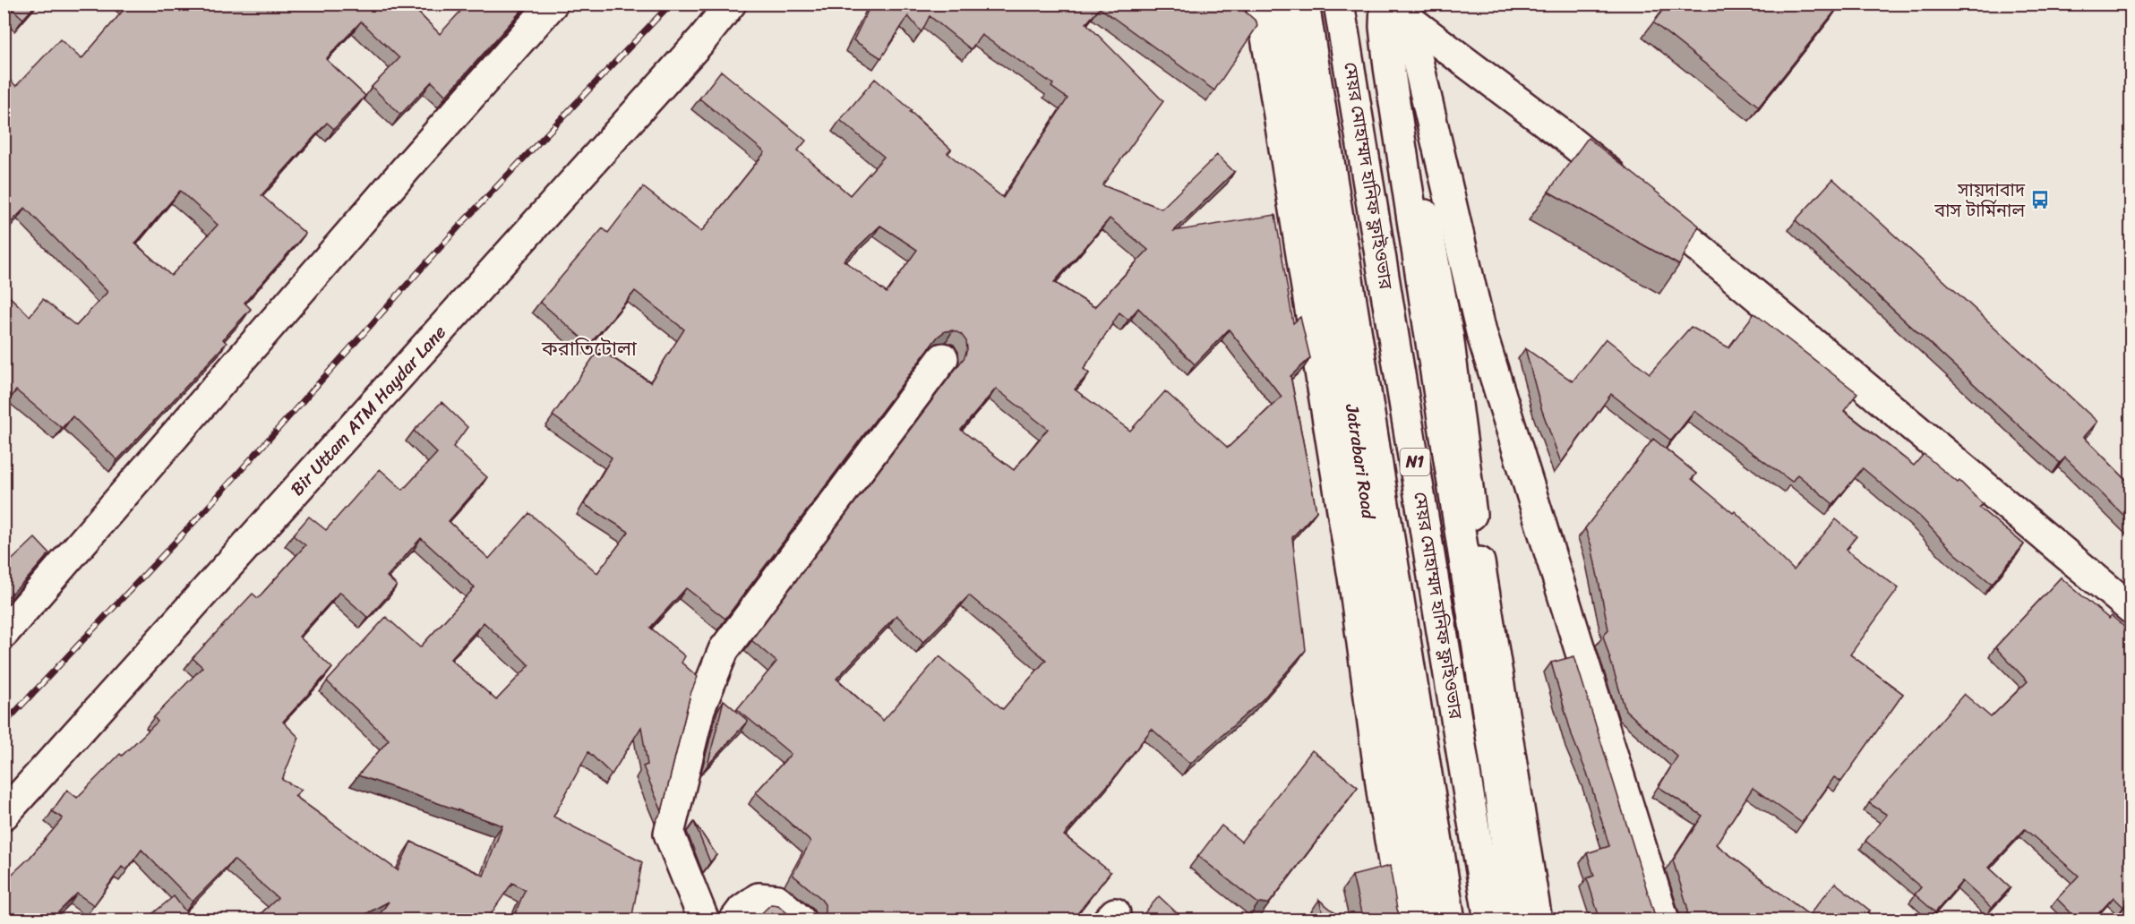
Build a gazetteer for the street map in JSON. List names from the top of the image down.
{
  "streets": {
    "main road": [
      "মেয়র মোহাম্মদ হানিফ ফ্লাইওভার",
      "Bir Uttam ATM Haydar Lane",
      "Jatrabari Road",
      "N1"
    ]
  },
  "districts": ["করাতিটোলা"],
  "places": {
    "bus stop": ["সায়দাবাদ বাস টার্মিনাল"]
  }
}
